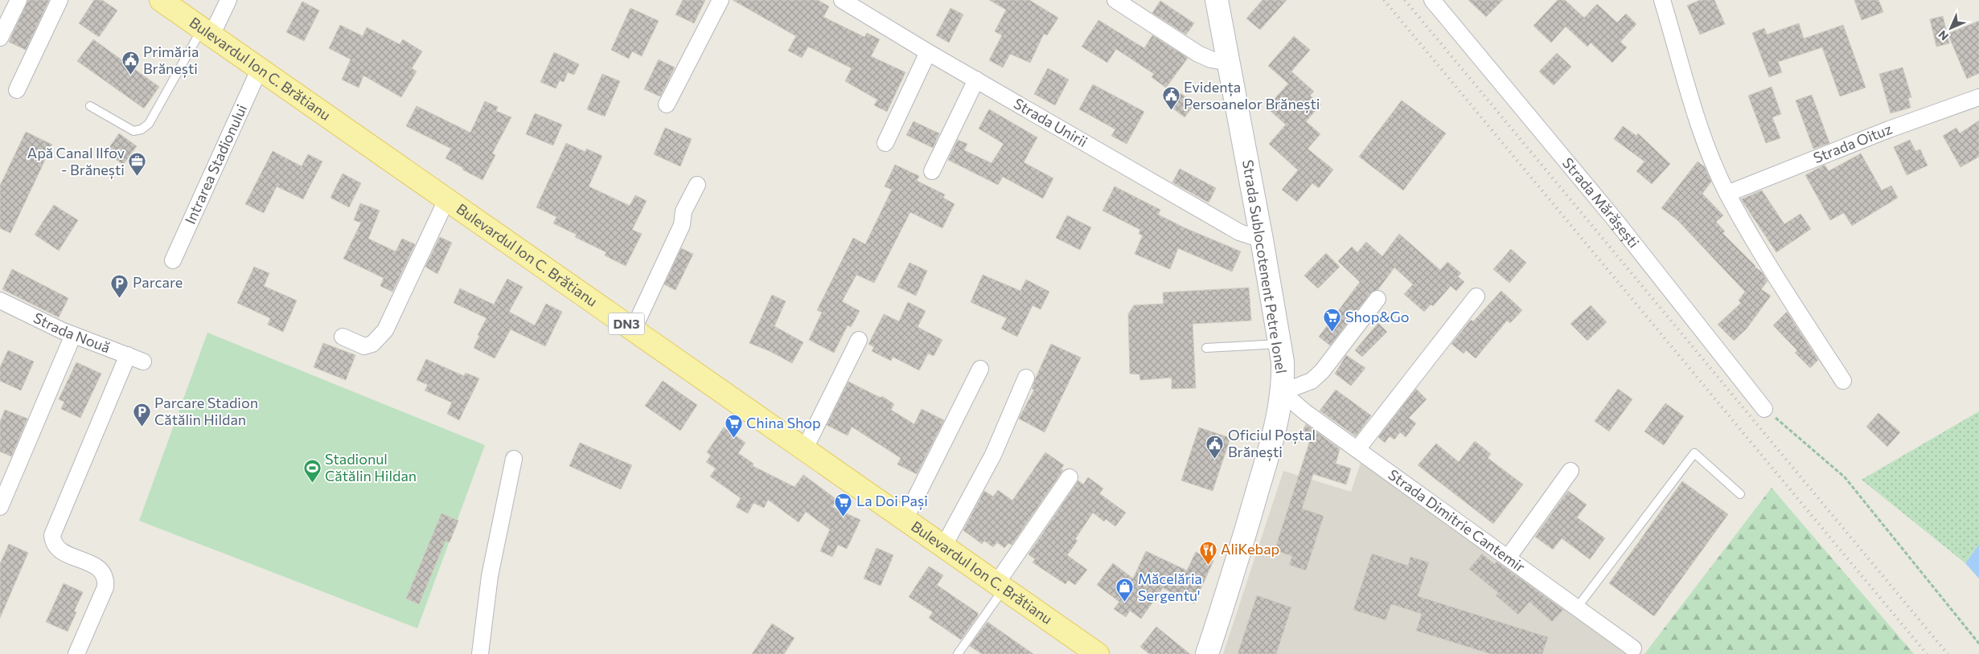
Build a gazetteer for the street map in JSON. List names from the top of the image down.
{
  "streets": {
    "main road": ["Bulevardul Ion C. Brătianu", "Strada Sublocotenent Petre Ionel", "DN3"],
    "street": [
      "Strada Unirii",
      "Strada Oituz",
      "Intrarea Stadionului",
      "Strada Mărășești",
      "Strada Nouă",
      "Strada Dimitrie Cantemir"
    ]
  },
  "crossings": [
    ["Bulevardul Ion C. Brătianu", "Intrarea Stadionului"],
    ["Strada Unirii", "Strada Sublocotenent Petre Ionel"],
    ["Strada Sublocotenent Petre Ionel", "Strada Dimitrie Cantemir"]
  ],
  "places": {
    "public building": ["Primăria Brănești", "Evidența Persoanelor Brănești", "Oficiul Poștal Brănești"],
    "office": ["Apă Canal Ilfov - Brănești"],
    "parking": ["Parcare", "Parcare Stadion Cătălin Hildan"],
    "supermarket": ["Shop&Go", "China Shop", "La Doi Pași"],
    "sports": ["Stadionul Cătălin Hildan"],
    "restaurant": ["AliKebap"],
    "shop": ["Măcelăria Sergentu'"]
  },
  "north": "bottom left"
}
